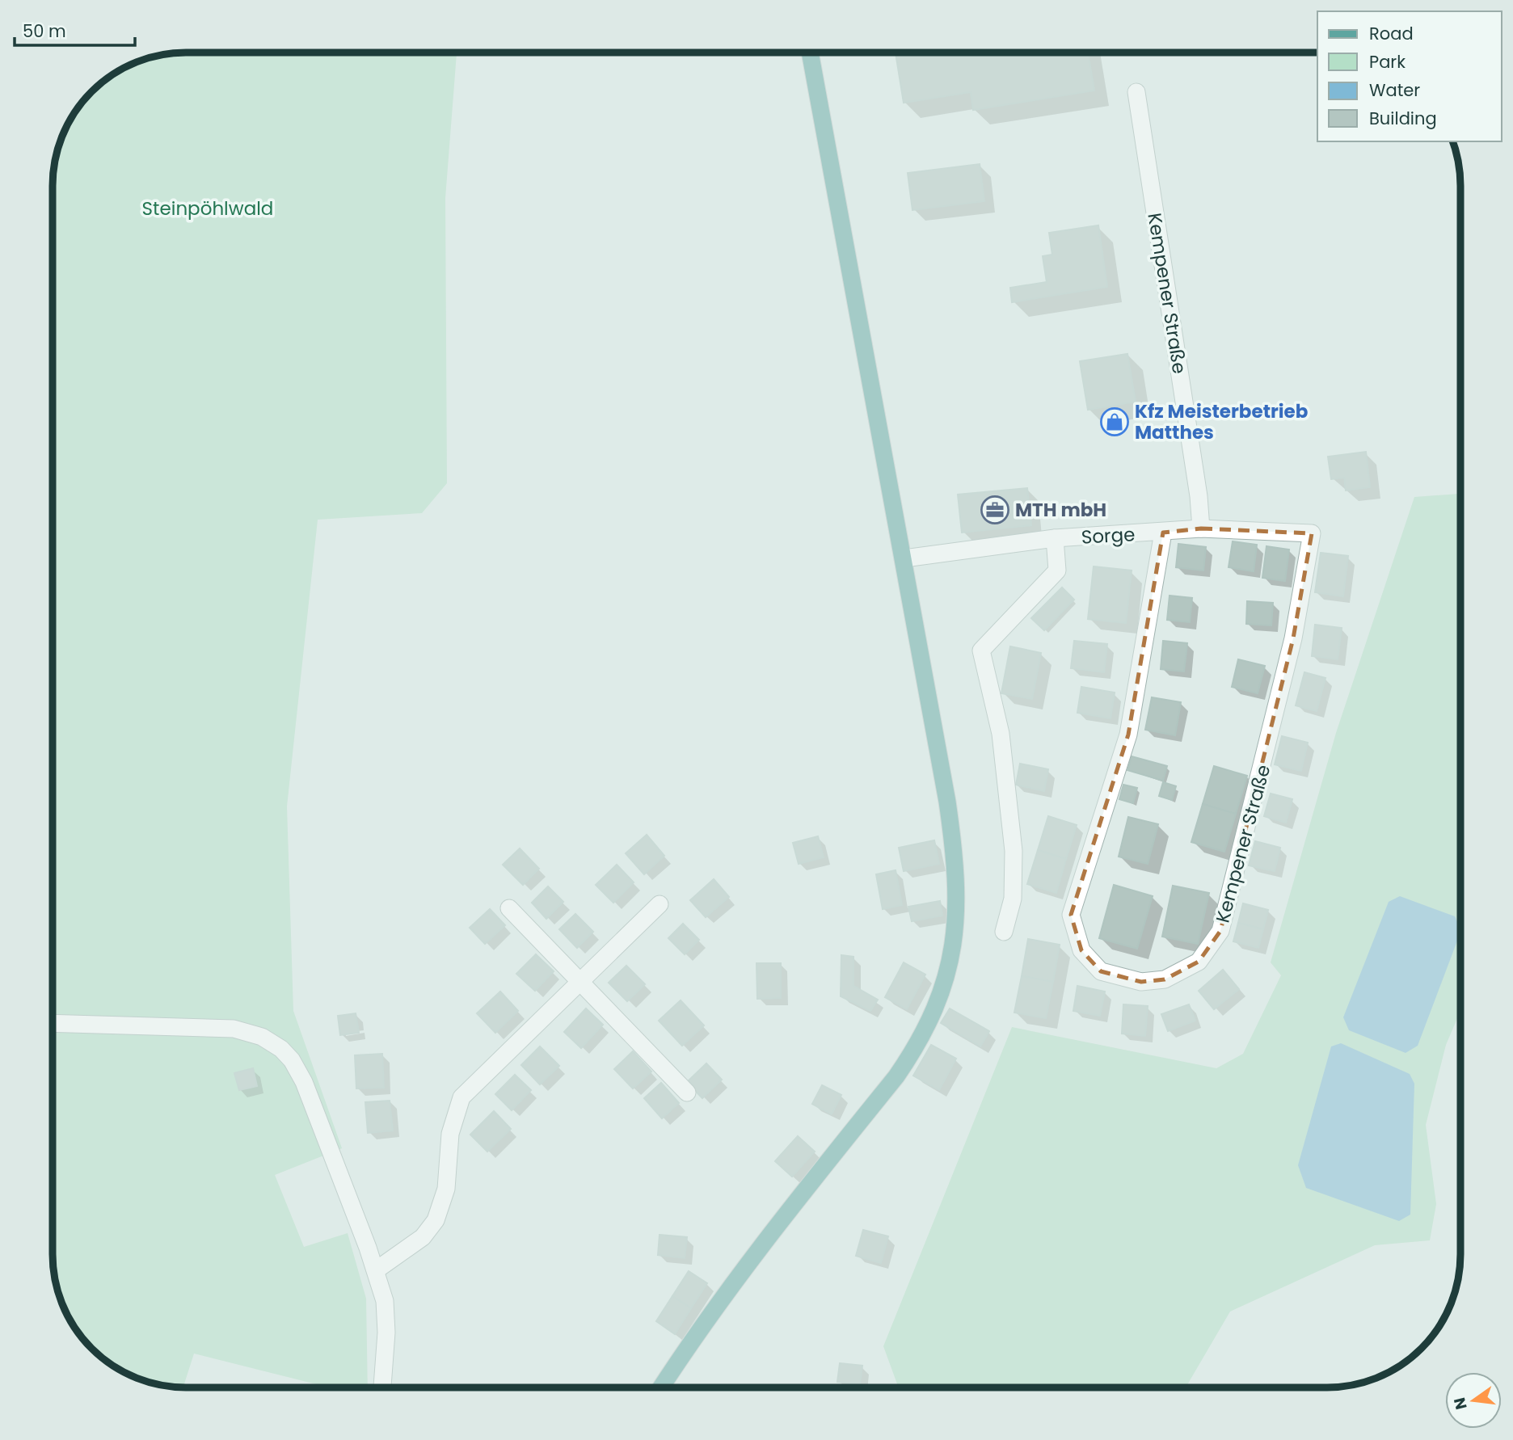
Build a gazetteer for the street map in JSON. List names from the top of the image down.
{
  "streets": {
    "street": ["Kempener Straße", "Sorge"]
  },
  "crossings": [
    ["Kempener Straße", "Sorge"]
  ],
  "parks": ["Steinpöhlwald"],
  "places": {
    "shop": ["Kfz Meisterbetrieb Matthes"],
    "office": ["MTH mbH"]
  },
  "legend": [
    "Road",
    "Park",
    "Water",
    "Building"
  ],
  "scale_bar": "50 m",
  "north": "left"
}
